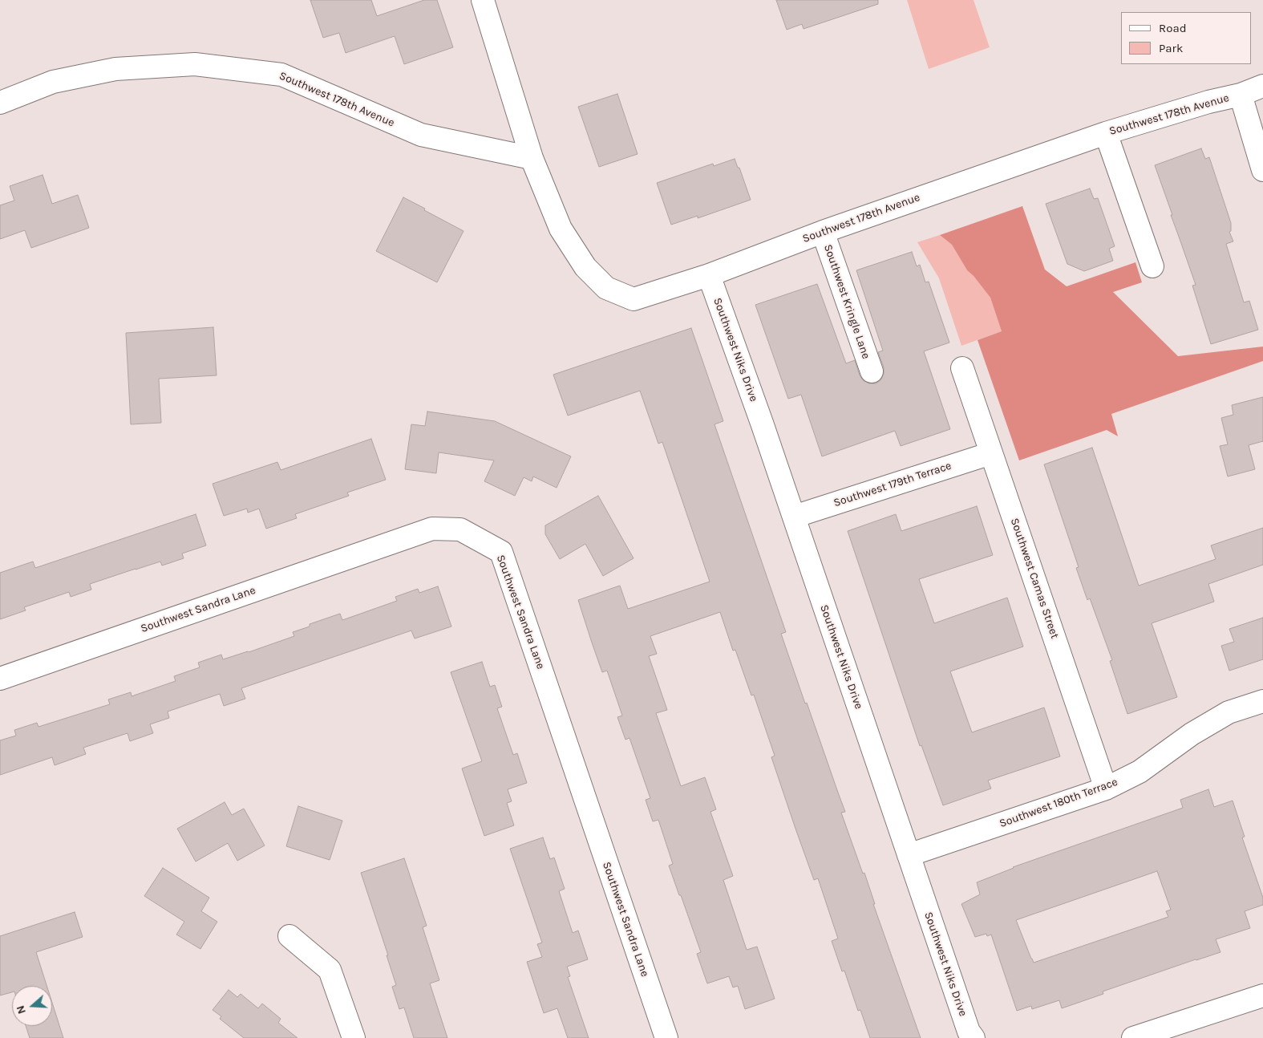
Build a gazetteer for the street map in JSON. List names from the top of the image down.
{
  "streets": {
    "street": [
      "Southwest 178th Avenue",
      "Southwest Kringle Lane",
      "Southwest Niks Drive",
      "Southwest 179th Terrace",
      "Southwest Camas Street",
      "Southwest Sandra Lane",
      "Southwest 180th Terrace"
    ]
  },
  "crossings": [
    ["Southwest 178th Avenue", "Southwest Kringle Lane"],
    ["Southwest 178th Avenue", "Southwest Niks Drive"],
    ["Southwest Niks Drive", "Southwest 179th Terrace"],
    ["Southwest Niks Drive", "Southwest 180th Terrace"],
    ["Southwest 179th Terrace", "Southwest Camas Street"],
    ["Southwest Camas Street", "Southwest 180th Terrace"]
  ],
  "legend": ["Road", "Park"],
  "north": "left"
}
